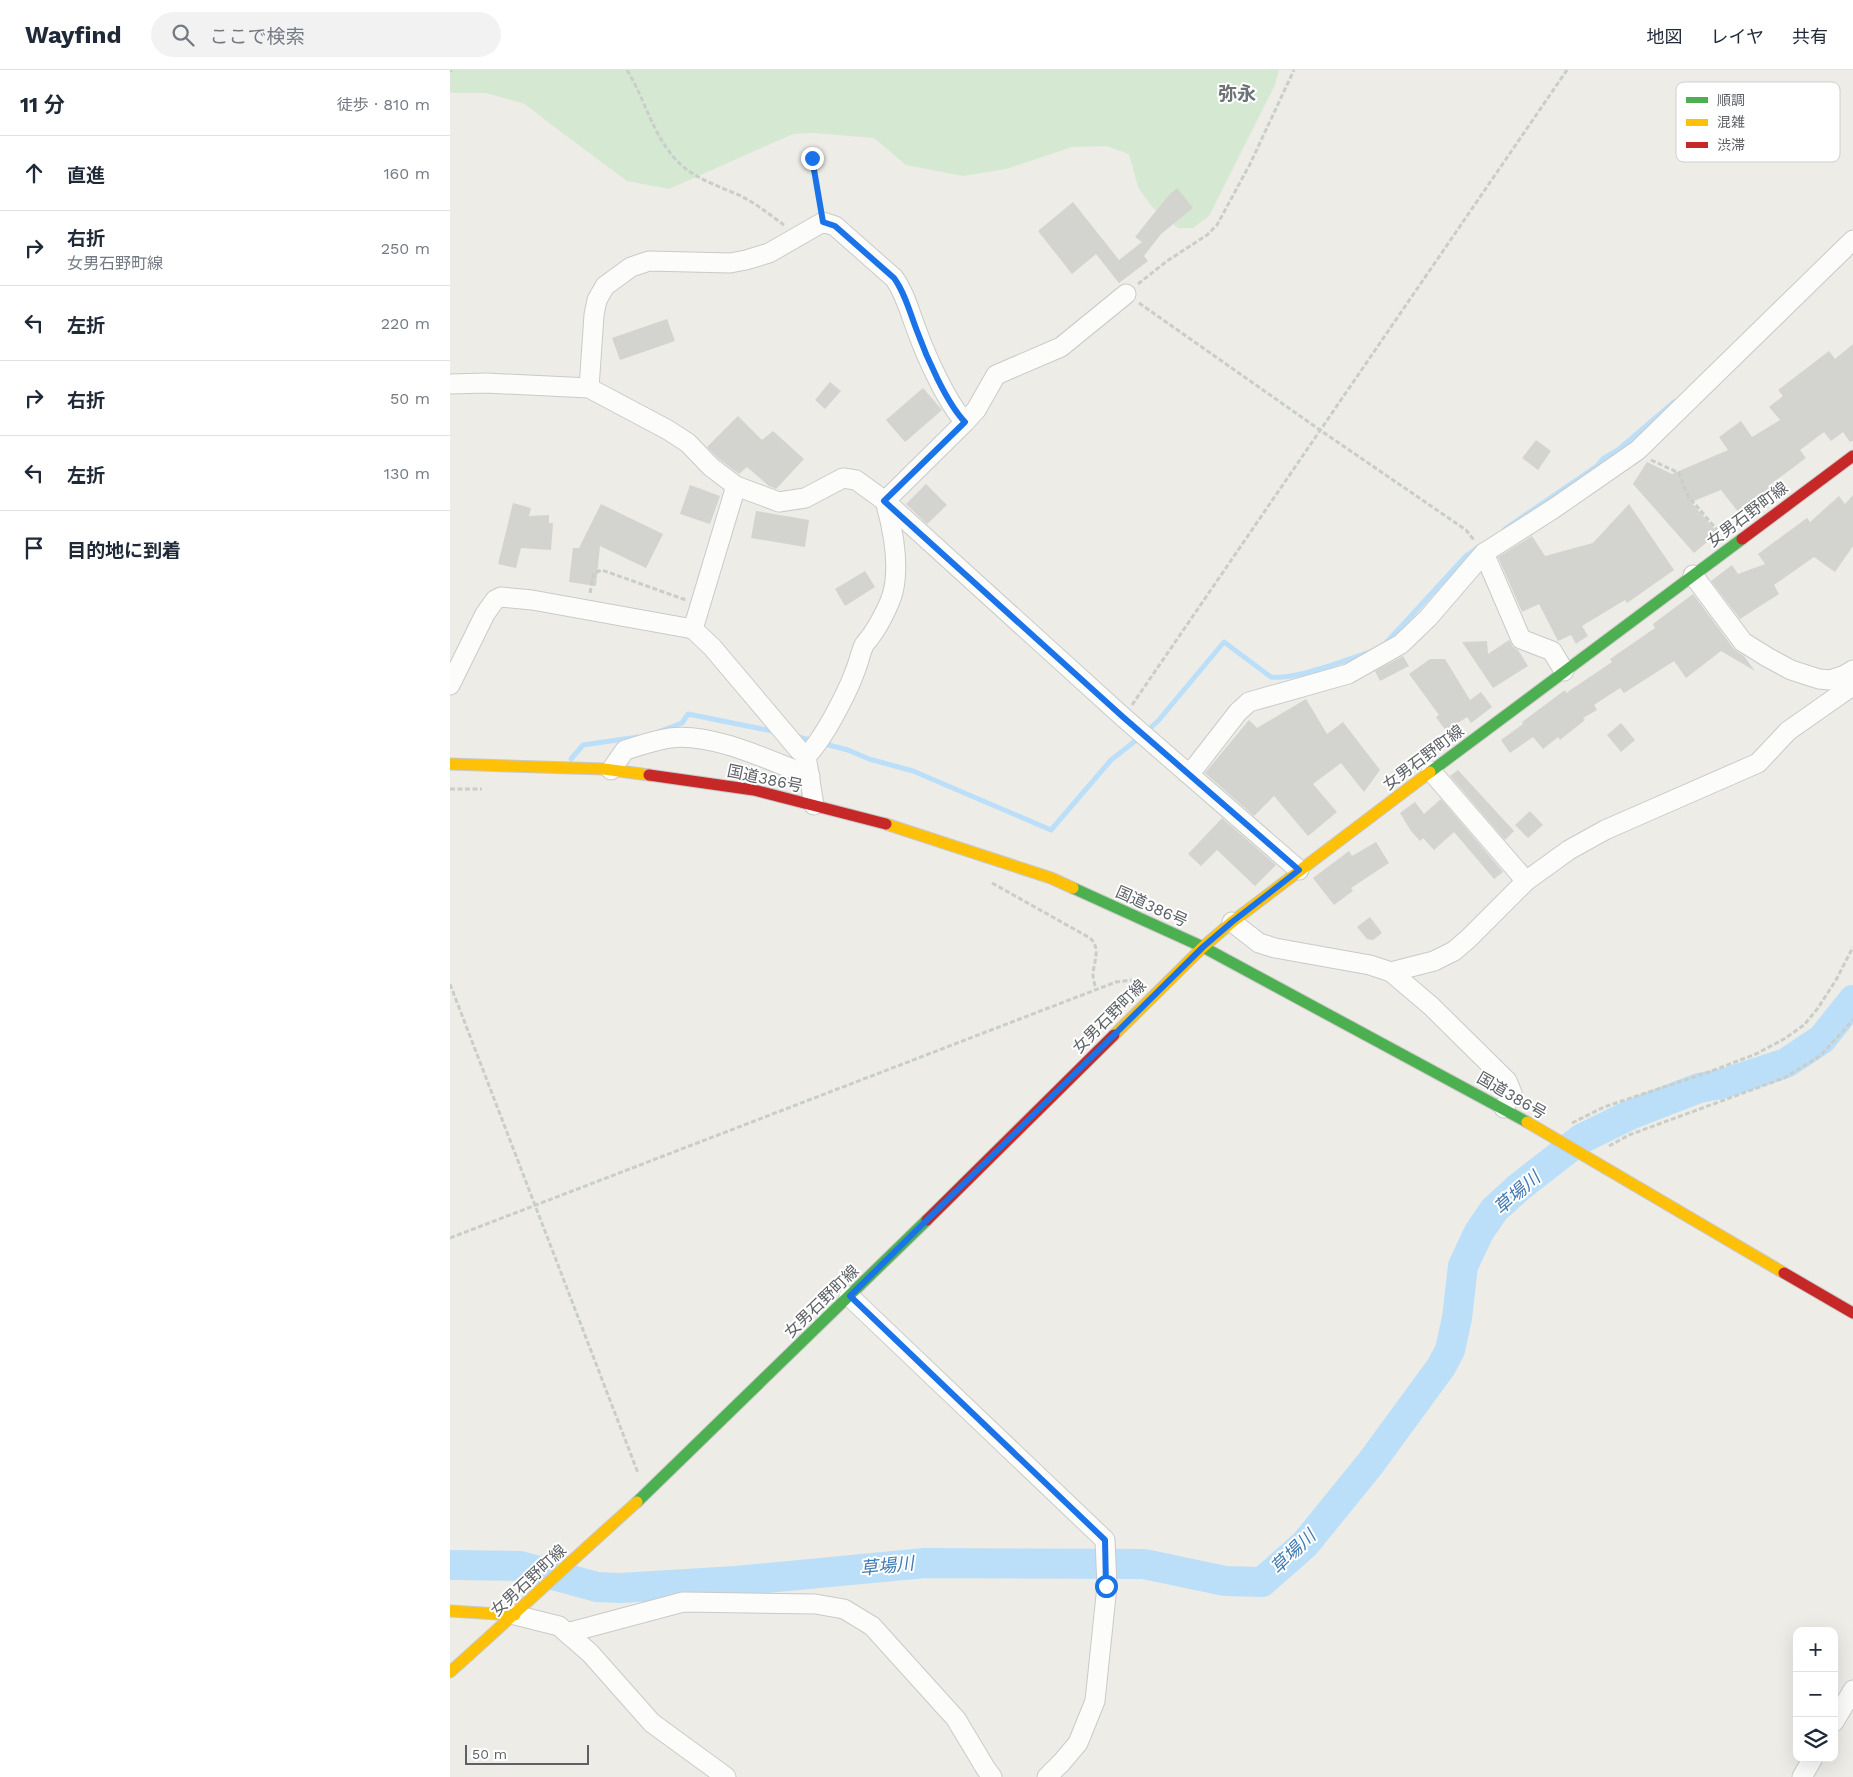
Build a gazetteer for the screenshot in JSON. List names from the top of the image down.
{
  "streets": {
    "main road": ["女男石野町線", "国道386号"]
  },
  "crossings": [
    ["女男石野町線", "国道386号"]
  ],
  "districts": ["弥永"],
  "water": ["草場川"],
  "legend": ["順調", "混雑", "渋滞"],
  "scale_bar": "50 m",
  "page": {
    "header": "Wayfind",
    "search": "ここで検索",
    "nav": ["地図", "レイヤ", "共有"],
    "heading": ["11 分", "徒歩 · 810 m"],
    "list": [
      ["直進", "160 m"],
      ["右折", "女男石野町線", "250 m"],
      ["左折", "220 m"],
      ["右折", "50 m"],
      ["左折", "130 m"],
      "目的地に到着"
    ],
    "map_buttons": ["+", "−"],
    "scale": "50 m"
  }
}
